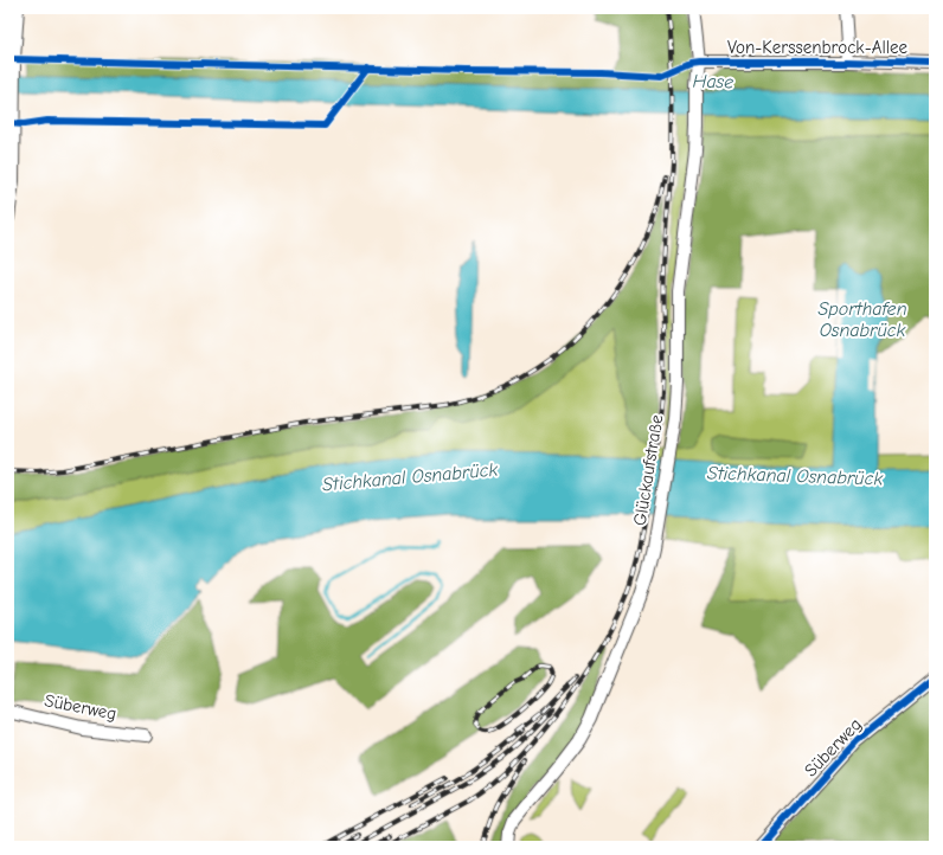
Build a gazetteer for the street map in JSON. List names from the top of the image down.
{
  "streets": {
    "street": ["Von-Kerssenbrock-Allee", "Glückaufstraße", "Süberweg"]
  },
  "crossings": [
    ["Von-Kerssenbrock-Allee", "Glückaufstraße"]
  ],
  "water": ["Hase", "Sporthafen Osnabrück", "Stichkanal Osnabrück"]
}
